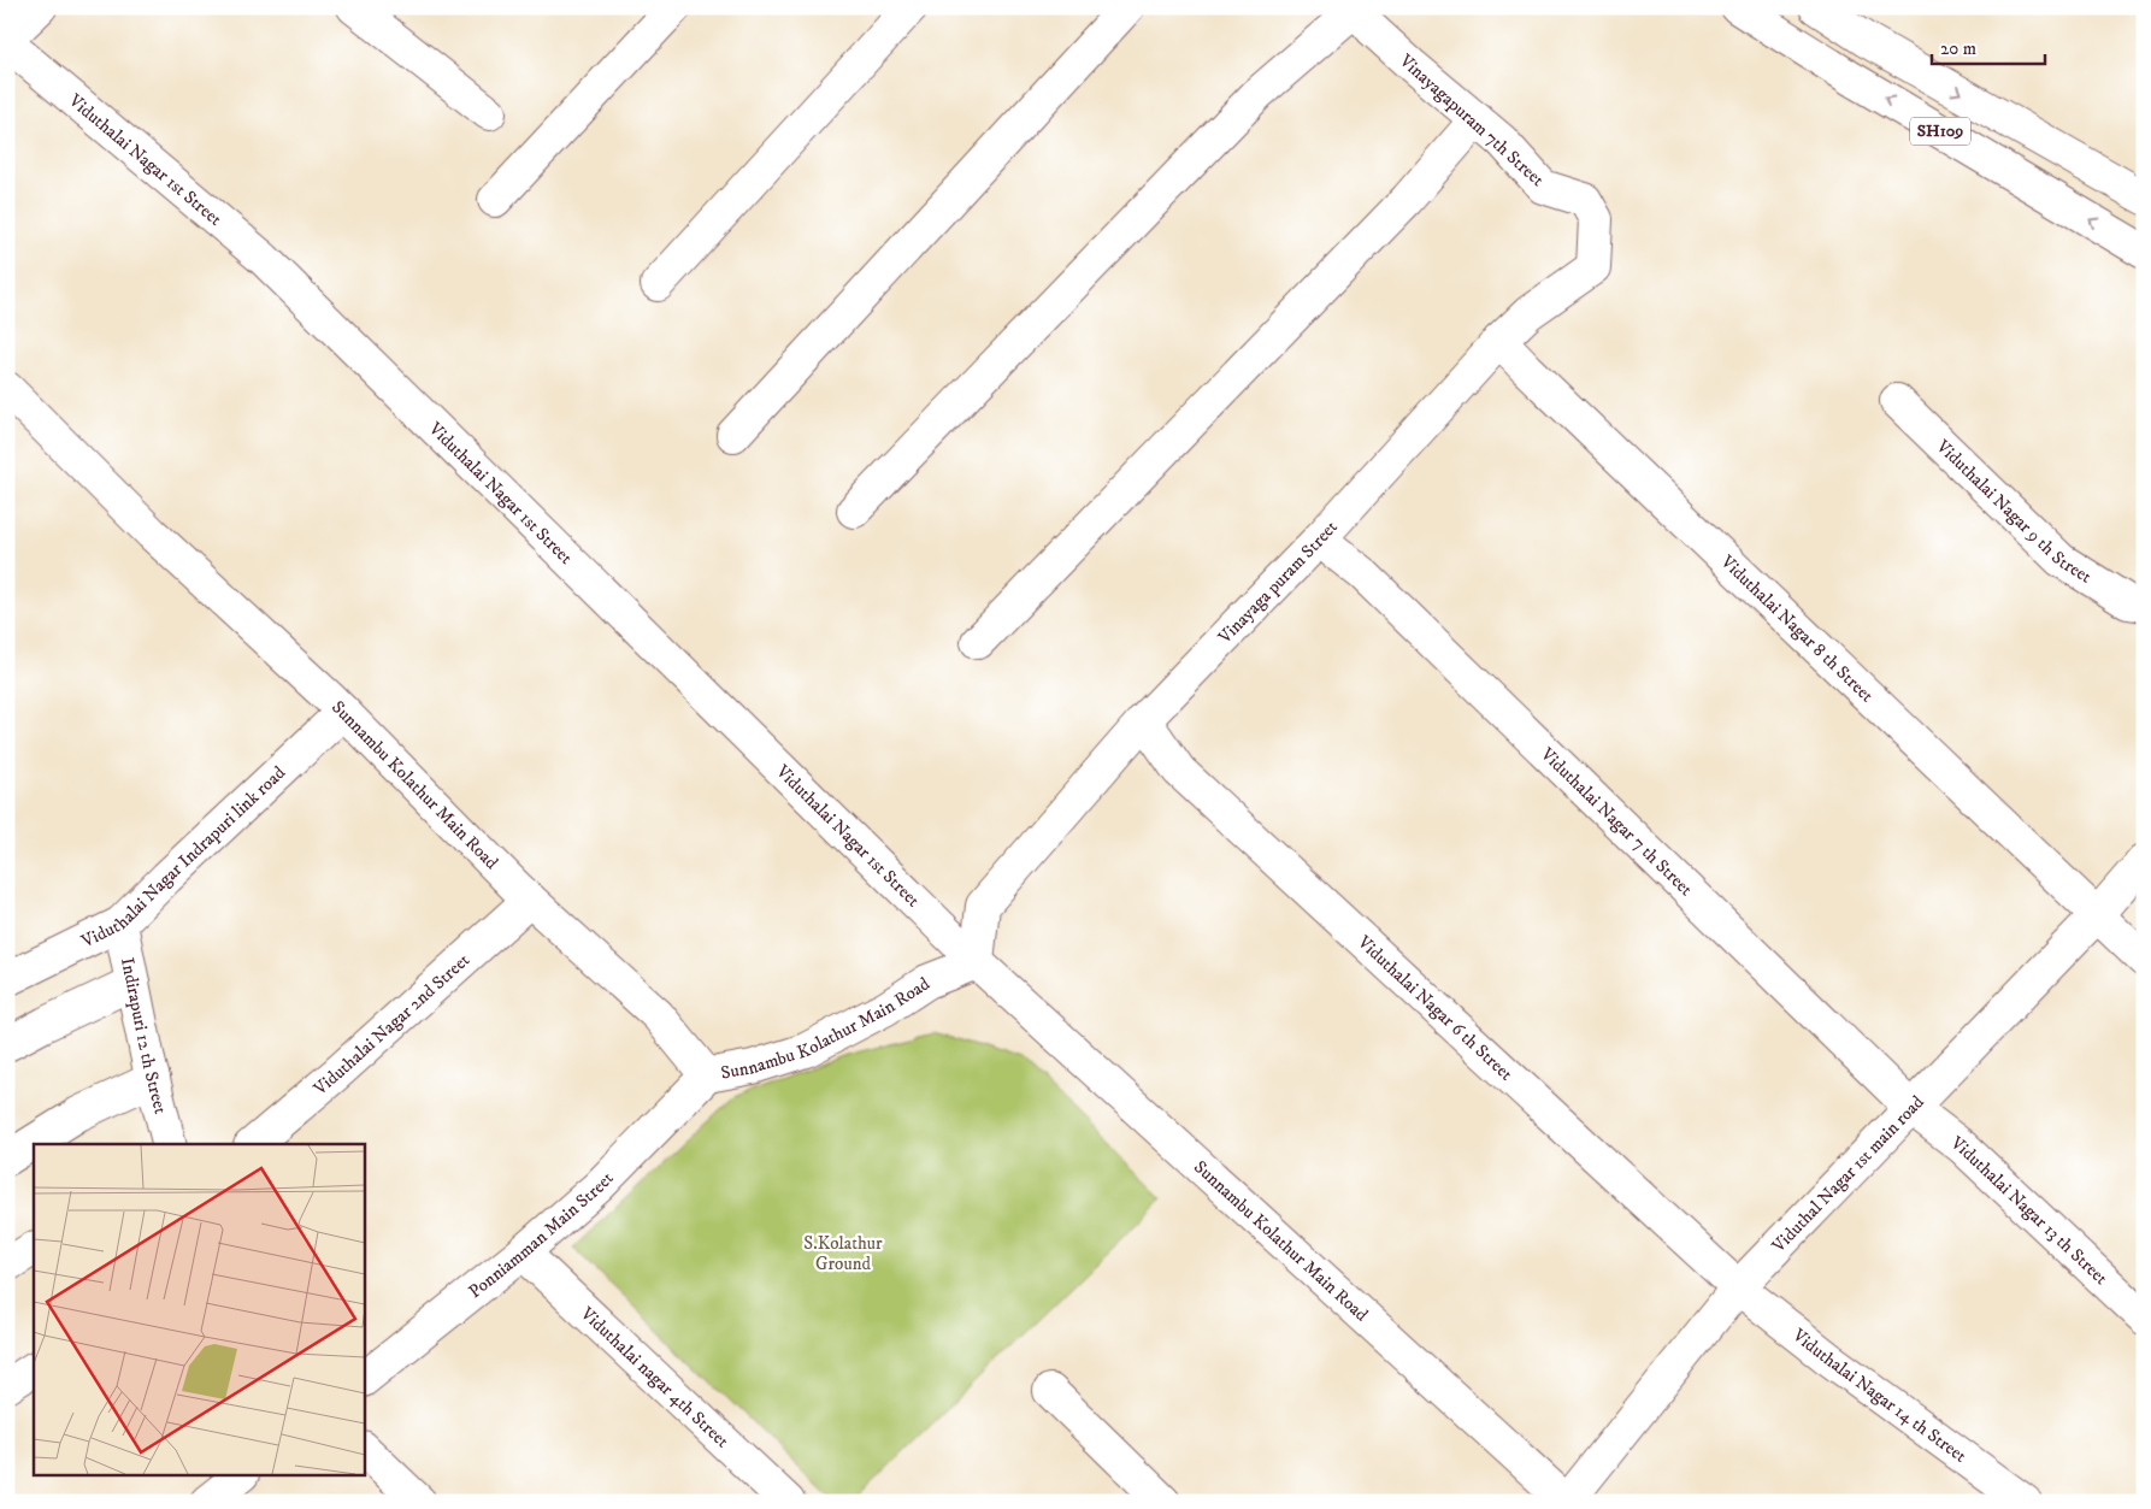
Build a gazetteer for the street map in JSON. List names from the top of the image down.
{
  "streets": {
    "street": [
      "Vinayagapuram 7th Street",
      "SH109",
      "Viduthalai Nagar 1st Street",
      "Viduthalai Nagar 9 th Street",
      "Vinayaga puram Street",
      "Viduthalai Nagar 8 th Street",
      "Sunnambu Kolathur Main Road",
      "Viduthalai Nagar 7 th Street",
      "Viduthalai Nagar Indrapuri link road",
      "Viduthalai Nagar 6 th Street",
      "Viduthalai Nagar 2nd Street",
      "Indirapuri 12 th Street",
      "Viduthal Nagar 1st main road",
      "Viduthalai Nagar 13 th Street",
      "Ponniamman Main Street",
      "Viduthalai nagar 4th Street",
      "Viduthalai Nagar 14 th Street"
    ]
  },
  "crossings": [
    ["Vinayagapuram 7th Street", "Vinayaga puram Street"],
    ["Viduthalai Nagar 1st Street", "Vinayaga puram Street"],
    ["Viduthalai Nagar 1st Street", "Sunnambu Kolathur Main Road"],
    ["Vinayaga puram Street", "Viduthalai Nagar 8 th Street"],
    ["Vinayaga puram Street", "Sunnambu Kolathur Main Road"],
    ["Vinayaga puram Street", "Viduthalai Nagar 7 th Street"],
    ["Vinayaga puram Street", "Viduthalai Nagar 6 th Street"],
    ["Viduthalai Nagar 8 th Street", "Viduthal Nagar 1st main road"],
    ["Sunnambu Kolathur Main Road", "Viduthalai Nagar Indrapuri link road"],
    ["Sunnambu Kolathur Main Road", "Viduthalai Nagar 2nd Street"],
    ["Sunnambu Kolathur Main Road", "Viduthal Nagar 1st main road"],
    ["Sunnambu Kolathur Main Road", "Ponniamman Main Street"],
    ["Viduthalai Nagar 7 th Street", "Viduthal Nagar 1st main road"],
    ["Viduthalai Nagar 7 th Street", "Viduthalai Nagar 13 th Street"],
    ["Viduthalai Nagar Indrapuri link road", "Indirapuri 12 th Street"],
    ["Viduthalai Nagar 6 th Street", "Viduthal Nagar 1st main road"],
    ["Viduthalai Nagar 6 th Street", "Viduthalai Nagar 14 th Street"],
    ["Viduthal Nagar 1st main road", "Viduthalai Nagar 13 th Street"],
    ["Viduthal Nagar 1st main road", "Viduthalai Nagar 14 th Street"],
    ["Ponniamman Main Street", "Viduthalai nagar 4th Street"]
  ],
  "parks": ["S.Kolathur Ground"],
  "scale_bar": "20 m"
}
